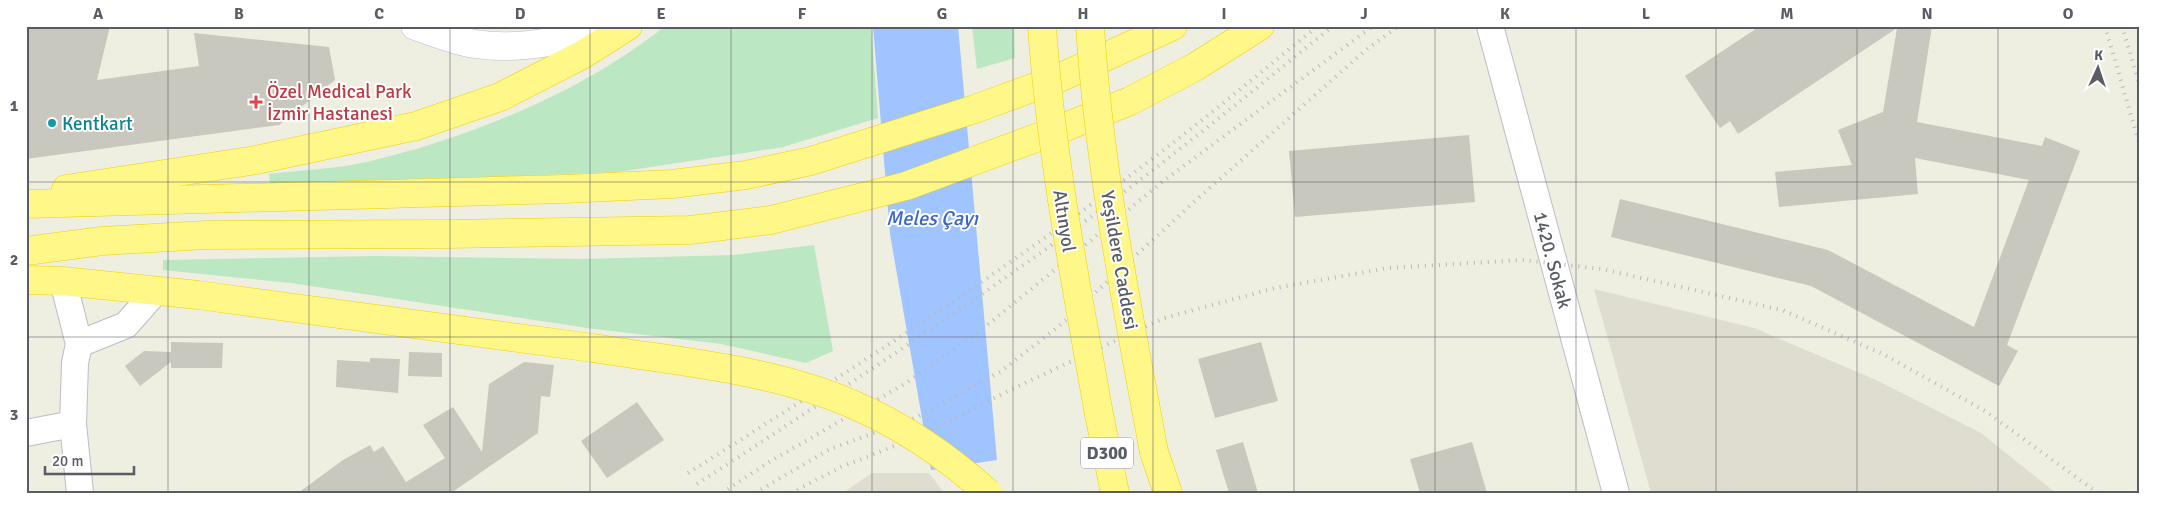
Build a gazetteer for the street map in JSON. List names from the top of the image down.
{
  "streets": {
    "highway": ["Altınyol", "Yeşildere Caddesi", "D300"],
    "street": ["1420. Sokak"]
  },
  "water": ["Meles Çayı"],
  "places": {
    "health": ["Özel Medical Park İzmir Hastanesi"],
    "other": ["Kentkart"]
  },
  "scale_bar": "20 m",
  "north": "top",
  "grid": {
    "columns": [
      "A",
      "B",
      "C",
      "D",
      "E",
      "F",
      "G",
      "H",
      "I",
      "J",
      "K",
      "L",
      "M",
      "N",
      "O"
    ],
    "rows": ["1", "2", "3"]
  }
}
